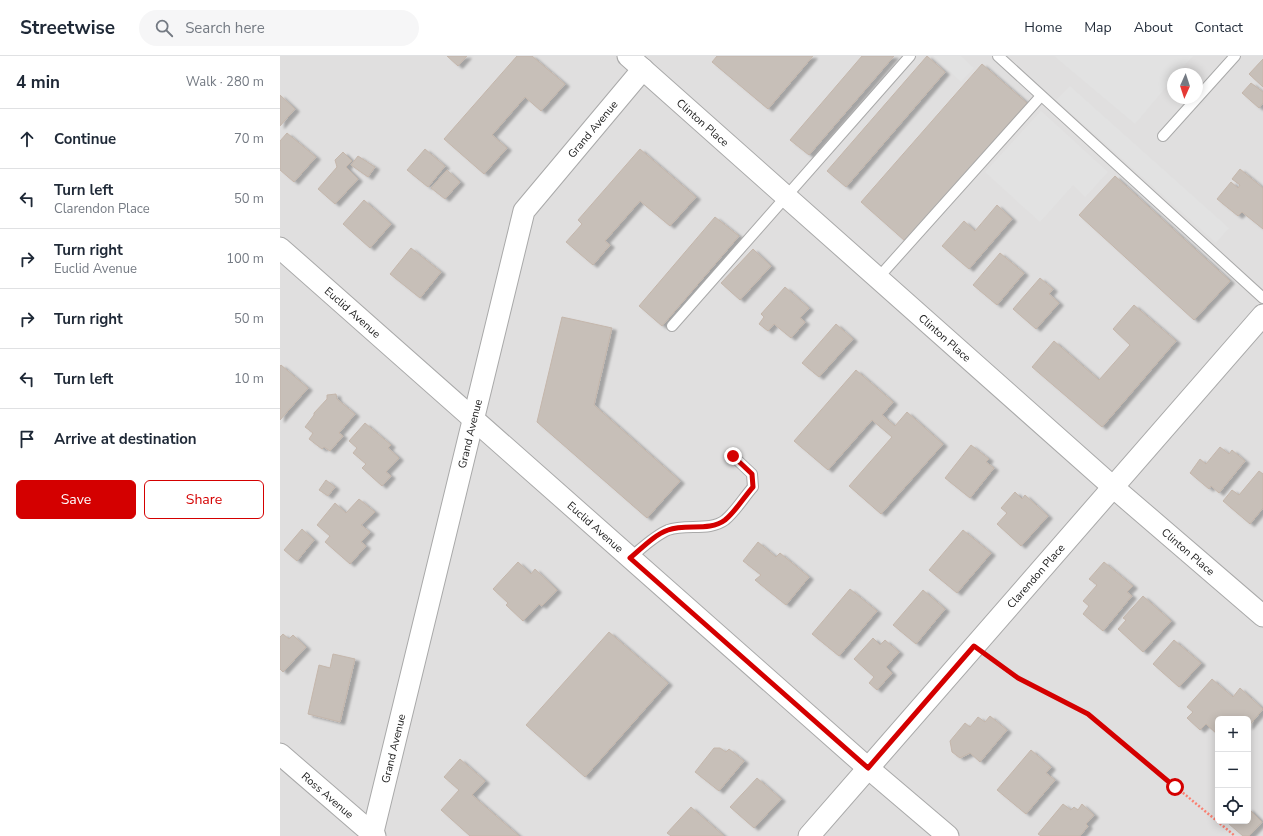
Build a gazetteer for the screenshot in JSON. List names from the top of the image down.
{
  "streets": {
    "street": [
      "Clinton Place",
      "Grand Avenue",
      "Euclid Avenue",
      "Clarendon Place",
      "Ross Avenue"
    ]
  },
  "crossings": [
    ["Clinton Place", "Grand Avenue"],
    ["Clinton Place", "Clarendon Place"],
    ["Grand Avenue", "Euclid Avenue"],
    ["Grand Avenue", "Ross Avenue"],
    ["Euclid Avenue", "Clarendon Place"]
  ],
  "north": "bottom",
  "page": {
    "header": "Streetwise",
    "search": "Search here",
    "nav": [
      "Home",
      "Map",
      "About",
      "Contact"
    ],
    "heading": ["4 min", "Walk · 280 m"],
    "list": [
      ["Continue", "70 m"],
      ["Turn left", "Clarendon Place", "50 m"],
      ["Turn right", "Euclid Avenue", "100 m"],
      ["Turn right", "50 m"],
      ["Turn left", "10 m"],
      "Arrive at destination"
    ],
    "buttons": ["Save", "Share"],
    "map_buttons": ["+", "−"]
  }
}
